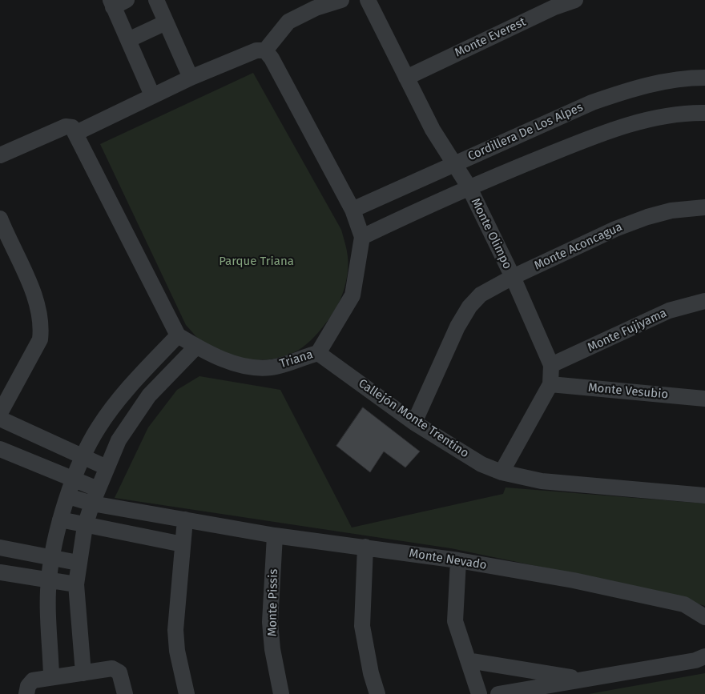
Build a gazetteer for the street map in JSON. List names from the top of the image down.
{
  "streets": {
    "street": [
      "Monte Everest",
      "Cordillera De Los Alpes",
      "Monte Olimpo",
      "Monte Aconcagua",
      "Monte Fujiyama",
      "Triana",
      "Monte Vesubio",
      "Callejón Monte Trentino",
      "Monte Nevado",
      "Monte Pissis"
    ]
  },
  "crossings": [
    ["Monte Everest", "Monte Olimpo"],
    ["Cordillera De Los Alpes", "Monte Olimpo"],
    ["Cordillera De Los Alpes", "Triana"],
    ["Monte Olimpo", "Monte Aconcagua"],
    ["Monte Olimpo", "Monte Fujiyama"],
    ["Monte Olimpo", "Monte Vesubio"],
    ["Monte Olimpo", "Callejón Monte Trentino"],
    ["Monte Aconcagua", "Callejón Monte Trentino"],
    ["Triana", "Callejón Monte Trentino"],
    ["Monte Nevado", "Monte Pissis"]
  ],
  "parks": ["Parque Triana"]
}
